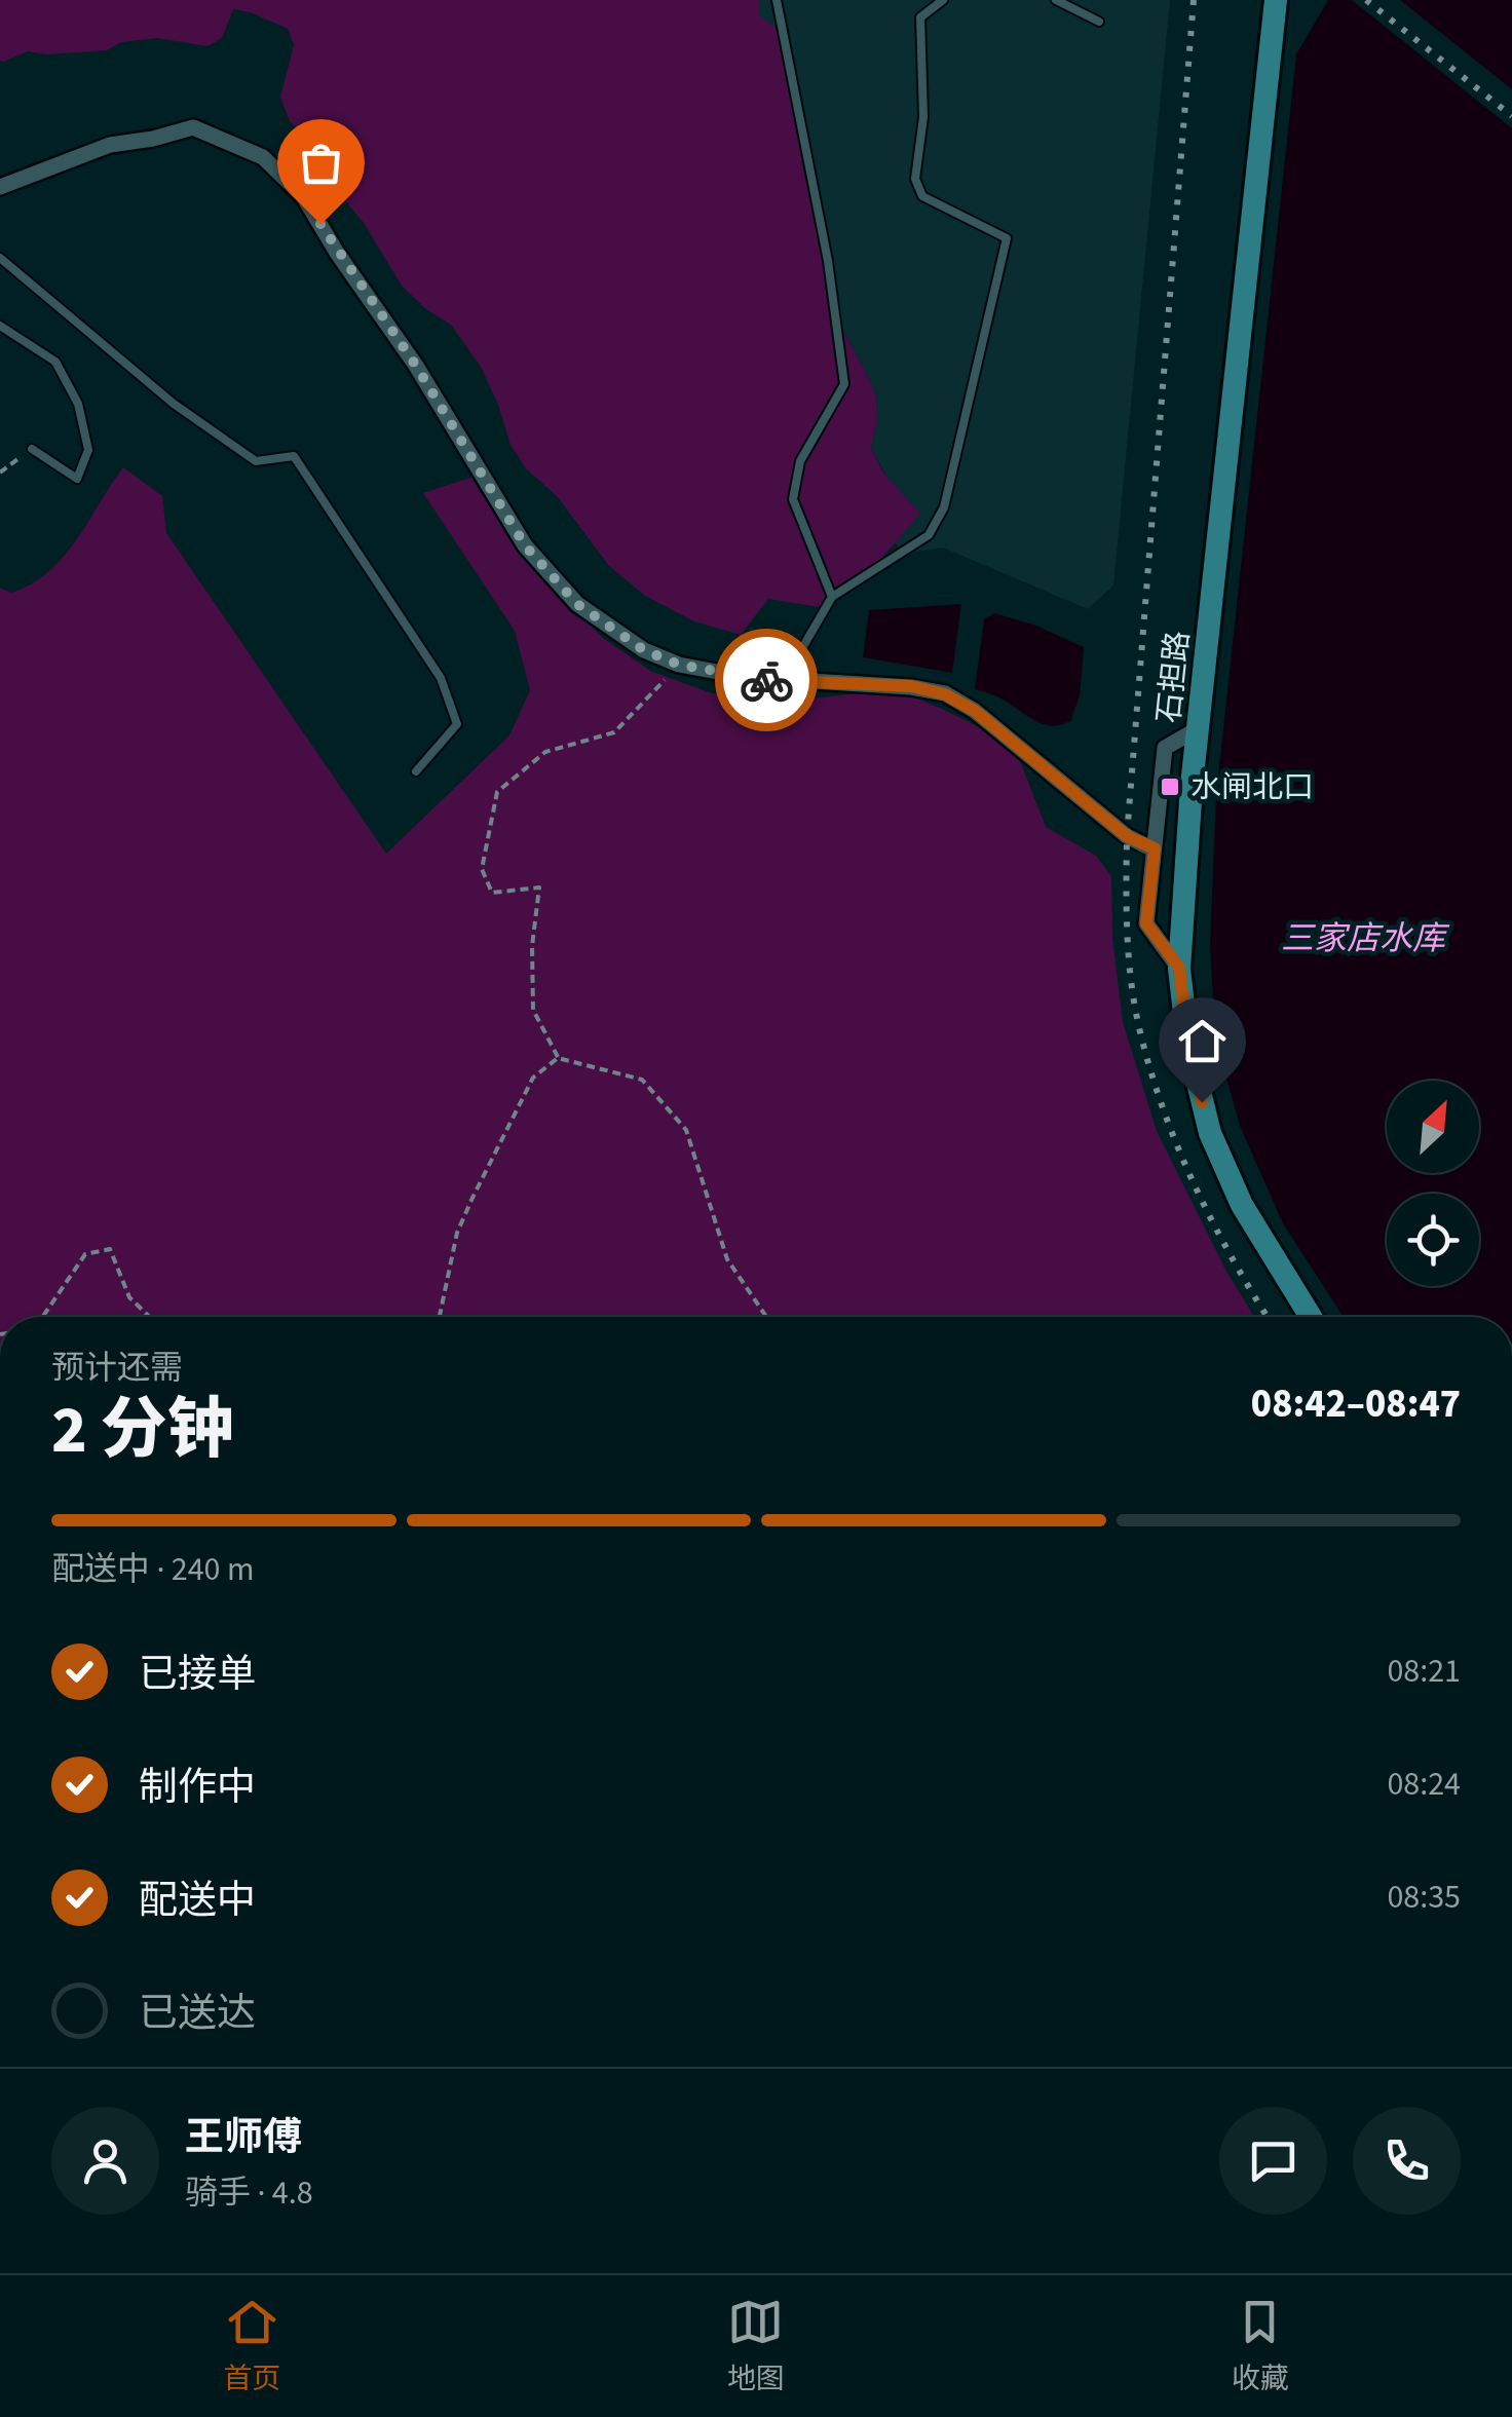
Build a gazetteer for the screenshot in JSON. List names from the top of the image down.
{
  "streets": {
    "main road": ["石担路"]
  },
  "water": ["三家店水库"],
  "places": {
    "transit": ["水闸北口"]
  },
  "north": "top right",
  "page": {
    "heading": ["2 分钟", "预计还需", "08:42–08:47"],
    "panel": ["王师傅", "骑手 · 4.8"],
    "bar": "配送中 · 240 m",
    "list": [
      ["已接单", "08:21"],
      ["制作中", "08:24"],
      ["配送中", "08:35"],
      "已送达"
    ],
    "tabs": ["首页", "地图", "收藏"]
  }
}
